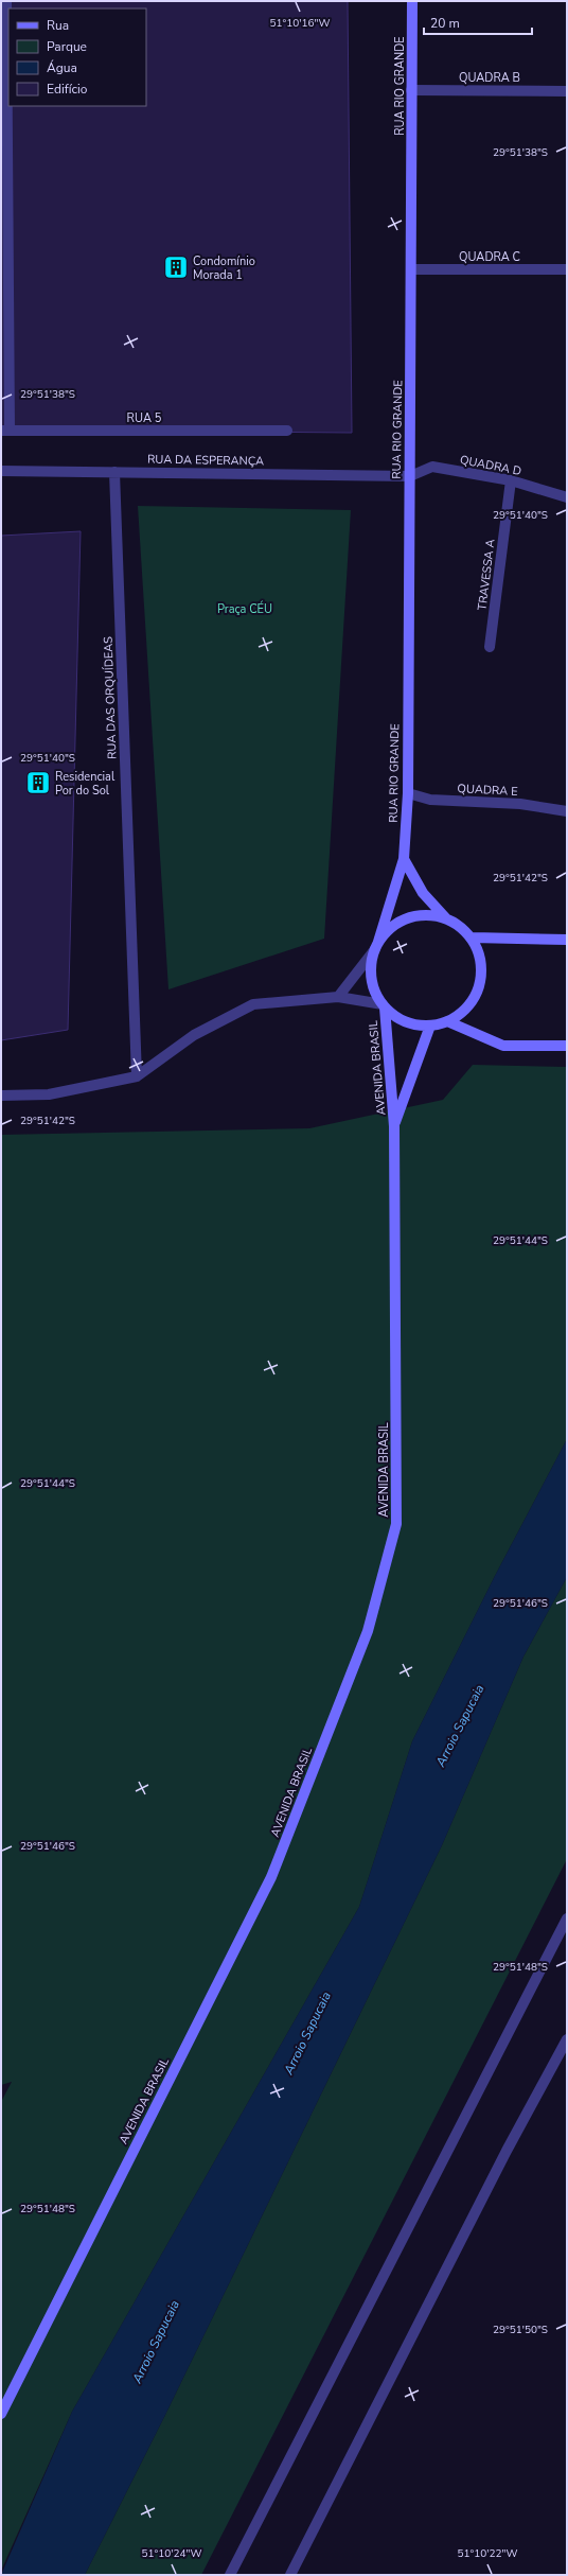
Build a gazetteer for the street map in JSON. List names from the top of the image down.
{
  "streets": {
    "main road": ["RUA RIO GRANDE", "AVENIDA BRASIL"],
    "street": [
      "QUADRA B",
      "QUADRA C",
      "RUA 5",
      "RUA DA ESPERANÇA",
      "QUADRA D",
      "TRAVESSA A",
      "RUA DAS ORQUÍDEAS",
      "QUADRA E"
    ]
  },
  "crossings": [
    ["QUADRA B", "RUA RIO GRANDE"],
    ["RUA RIO GRANDE", "QUADRA C"],
    ["RUA RIO GRANDE", "RUA DA ESPERANÇA"],
    ["RUA RIO GRANDE", "QUADRA D"],
    ["RUA RIO GRANDE", "QUADRA E"],
    ["RUA RIO GRANDE", "AVENIDA BRASIL"],
    ["RUA DA ESPERANÇA", "QUADRA D"],
    ["RUA DA ESPERANÇA", "RUA DAS ORQUÍDEAS"],
    ["QUADRA D", "TRAVESSA A"]
  ],
  "water": ["Arroio Sapucaia"],
  "parks": ["Praça CÉU"],
  "places": {
    "building": ["Condomínio Morada 1", "Residencial Por do Sol"]
  },
  "legend": [
    "Rua",
    "Parque",
    "Água",
    "Edifício"
  ],
  "scale_bar": "20 m",
  "coordinates": [
    "51°10'16\"W",
    "29°51'38\"S",
    "29°51'40\"S",
    "29°51'42\"S",
    "29°51'44\"S",
    "29°51'46\"S",
    "29°51'48\"S",
    "29°51'50\"S",
    "51°10'24\"W",
    "51°10'22\"W"
  ]
}
